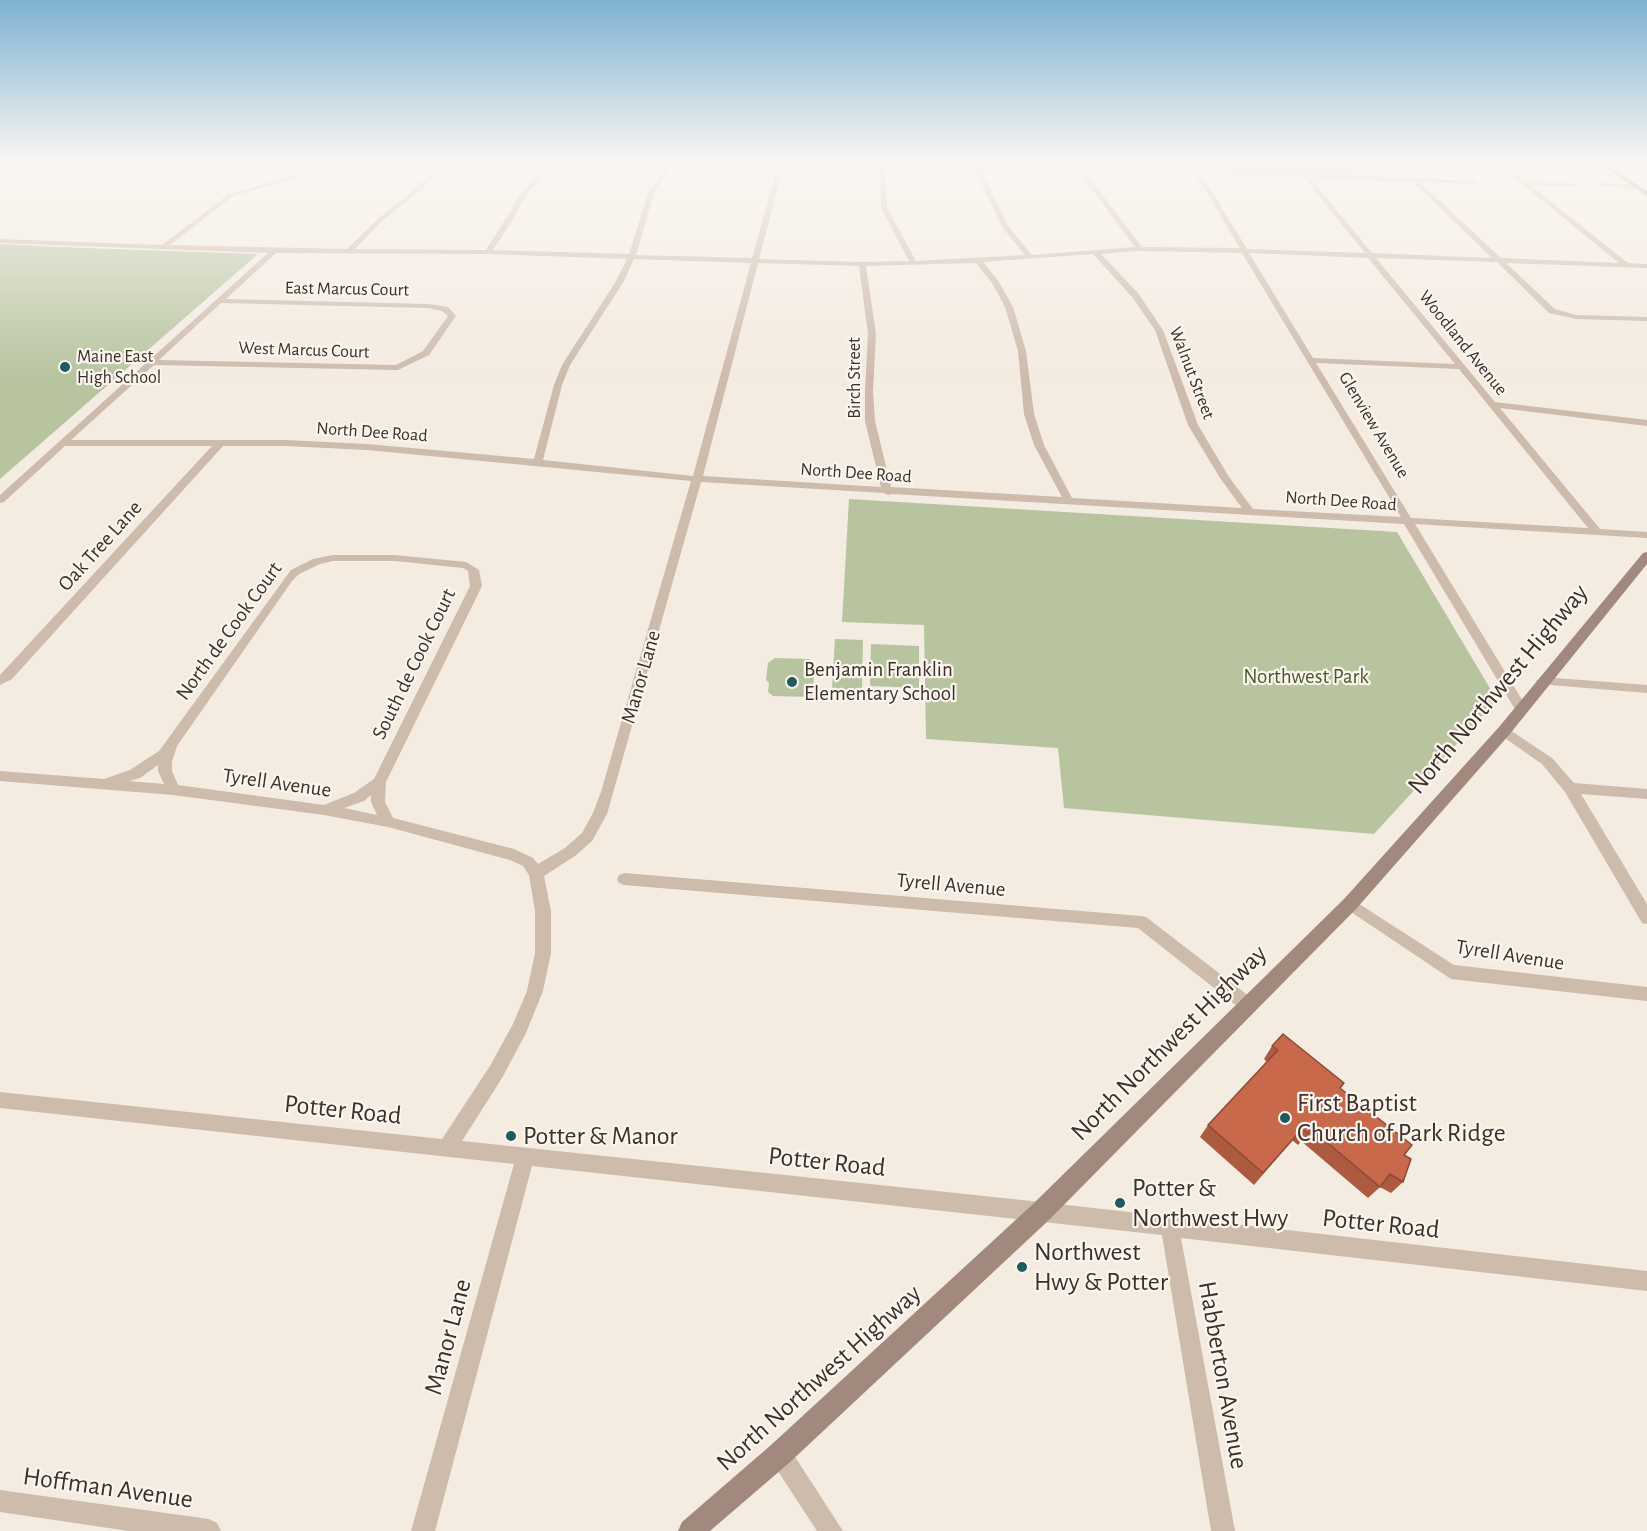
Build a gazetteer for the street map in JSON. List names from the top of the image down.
{
  "streets": {
    "main road": ["North Northwest Highway"],
    "street": [
      "East Marcus Court",
      "Woodland Avenue",
      "West Marcus Court",
      "Walnut Street",
      "Birch Street",
      "Glenview Avenue",
      "North Dee Road",
      "Oak Tree Lane",
      "North de Cook Court",
      "South de Cook Court",
      "Manor Lane",
      "Tyrell Avenue",
      "Potter Road",
      "Habberton Avenue",
      "Hoffman Avenue"
    ]
  },
  "crossings": [
    ["East Marcus Court", "West Marcus Court"],
    ["Woodland Avenue", "North Dee Road"],
    ["Walnut Street", "North Dee Road"],
    ["Birch Street", "North Dee Road"],
    ["Glenview Avenue", "North Dee Road"],
    ["Glenview Avenue", "North Northwest Highway"],
    ["North Dee Road", "Oak Tree Lane"],
    ["North Dee Road", "Manor Lane"],
    ["North de Cook Court", "South de Cook Court"],
    ["North de Cook Court", "Tyrell Avenue"],
    ["South de Cook Court", "Tyrell Avenue"],
    ["Manor Lane", "Tyrell Avenue"],
    ["Manor Lane", "Potter Road"],
    ["North Northwest Highway", "Tyrell Avenue"],
    ["North Northwest Highway", "Potter Road"],
    ["Potter Road", "Habberton Avenue"]
  ],
  "parks": ["Northwest Park"],
  "places": [
    "Maine East High School",
    "Benjamin Franklin Elementary School",
    "First Baptist Church of Park Ridge",
    "Potter & Manor",
    "Potter & Northwest Hwy",
    "Northwest Hwy & Potter"
  ]
}
